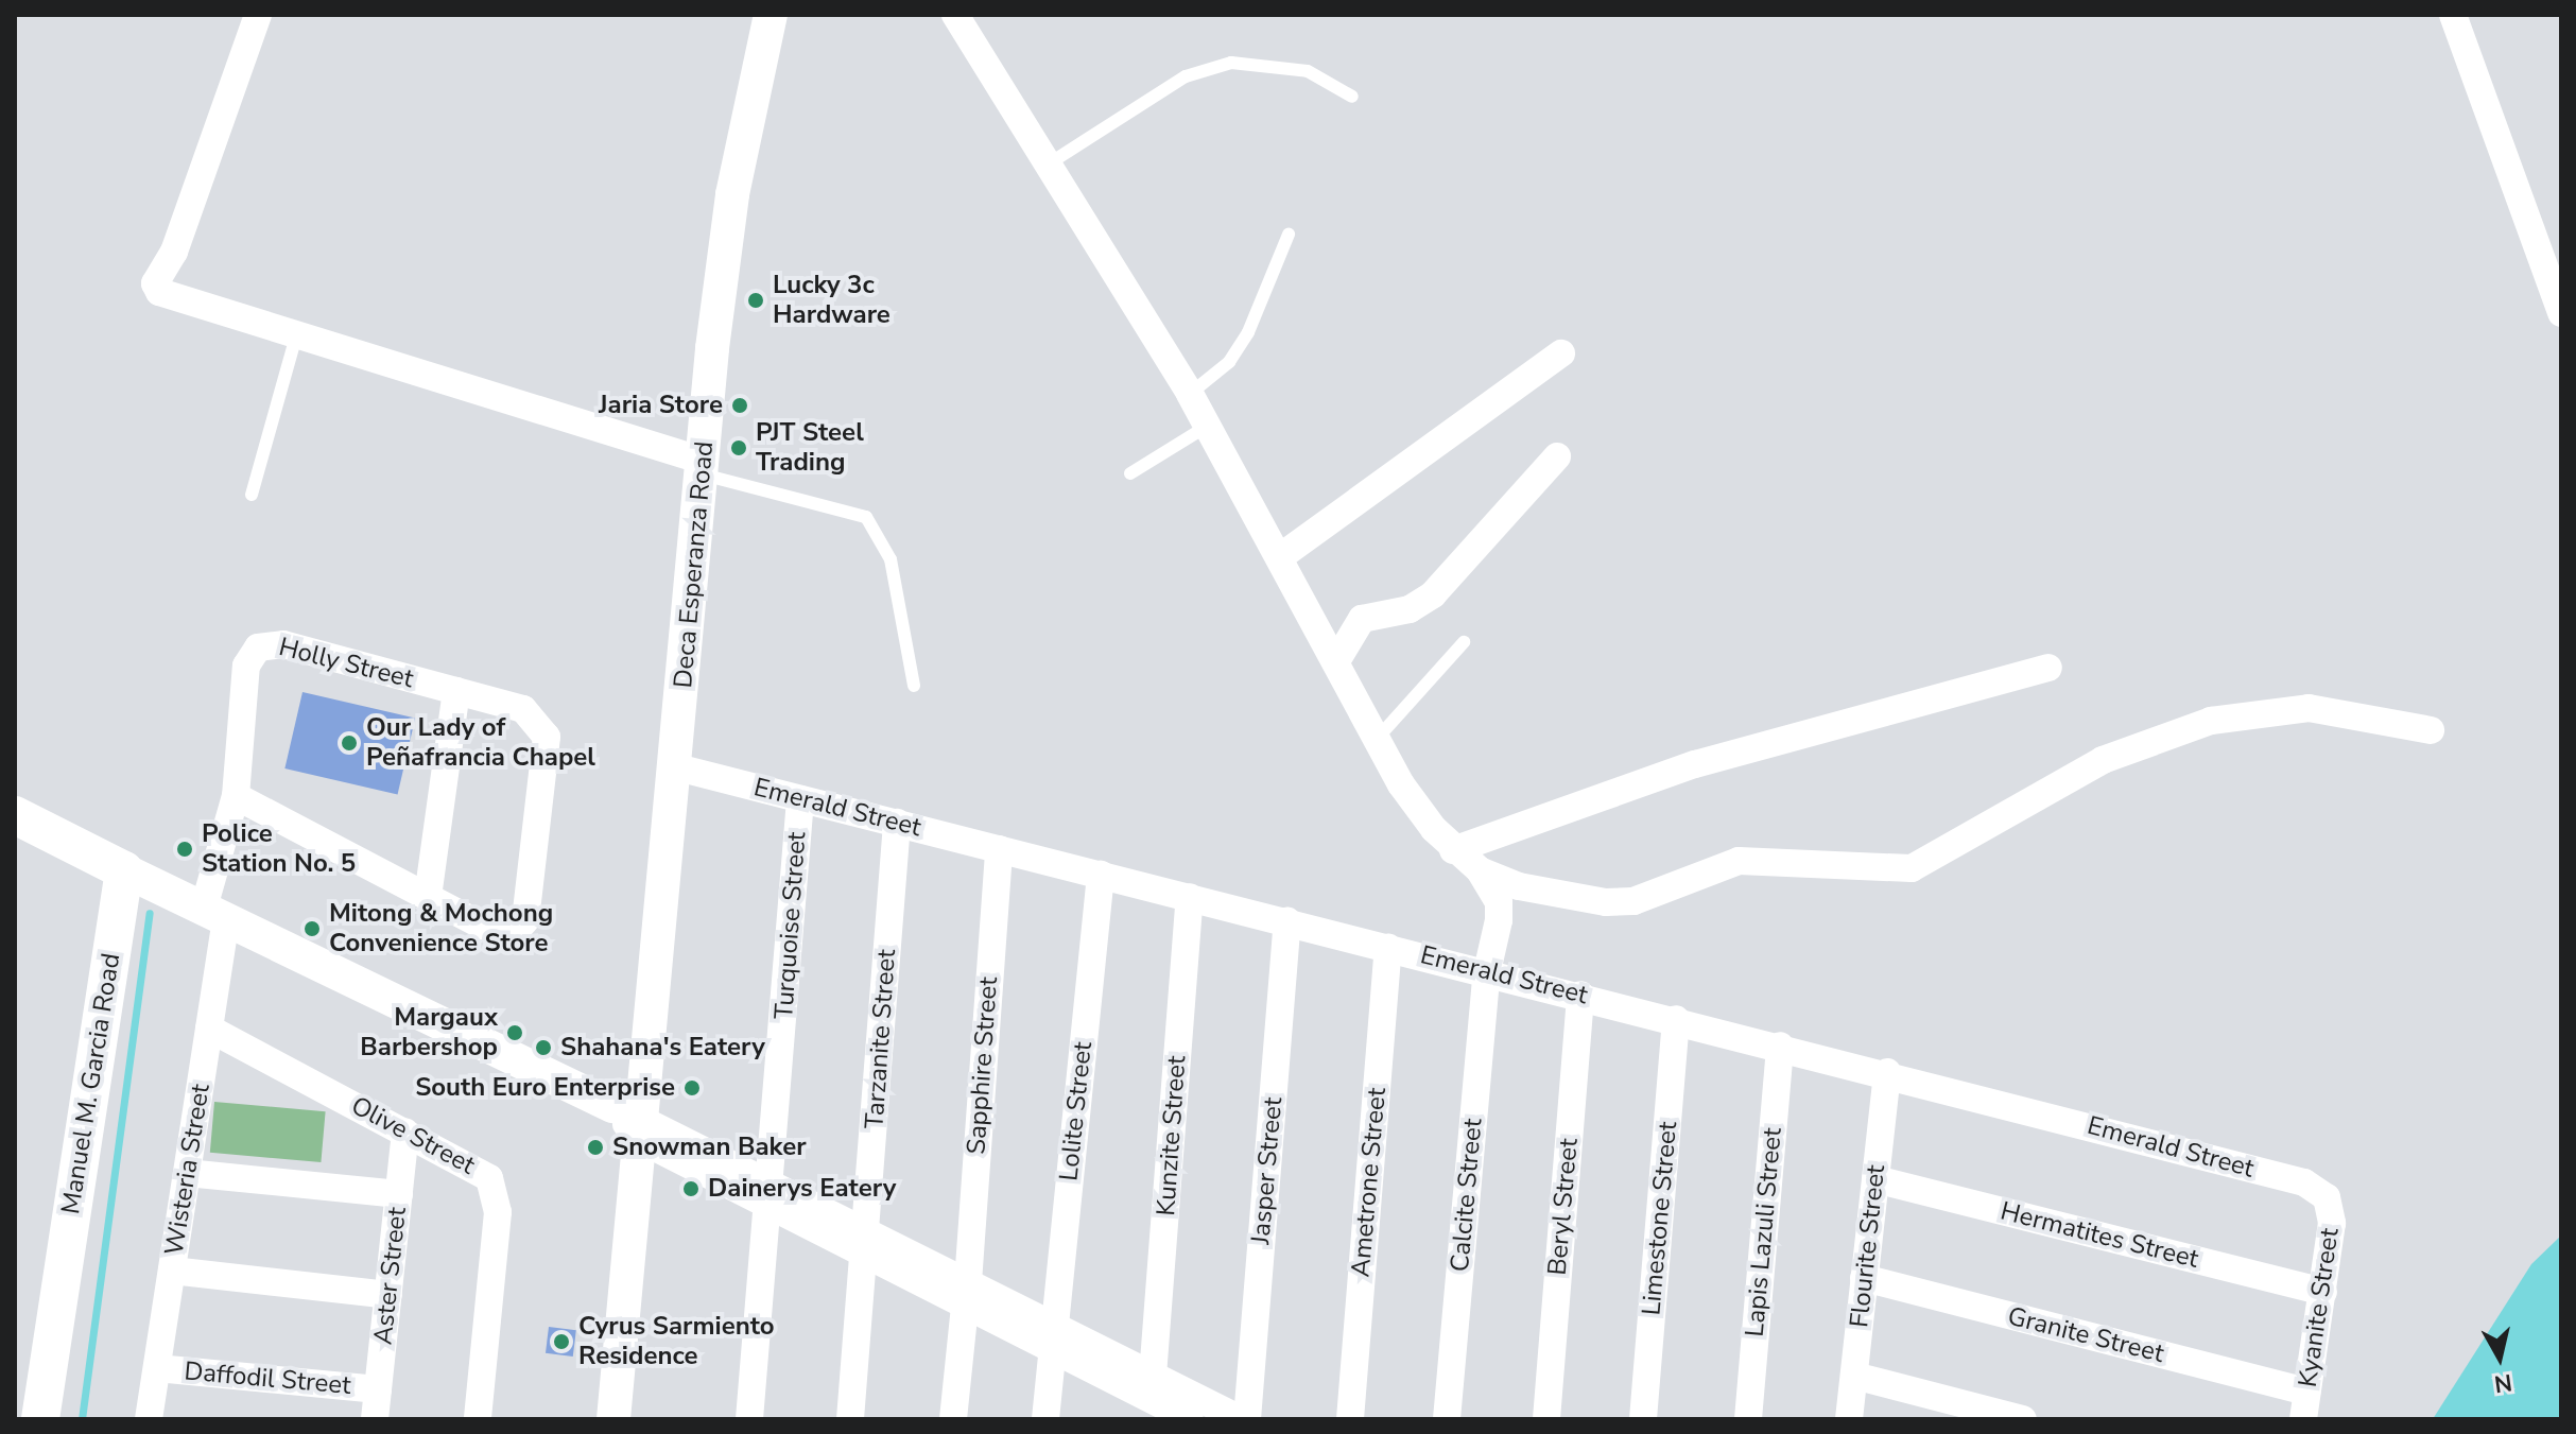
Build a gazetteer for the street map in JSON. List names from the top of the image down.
{
  "streets": {
    "main road": ["Manuel M. Garcia Road"],
    "street": [
      "Deca Esperanza Road",
      "Holly Street",
      "Emerald Street",
      "Turquoise Street",
      "Tarzanite Street",
      "Sapphire Street",
      "Lolite Street",
      "Olive Street",
      "Kunzite Street",
      "Wisteria Street",
      "Jasper Street",
      "Ametrone Street",
      "Calcite Street",
      "Beryl Street",
      "Limestone Street",
      "Lapis Lazuli Street",
      "Hermatites Street",
      "Flourite Street",
      "Aster Street",
      "Kyanite Street",
      "Granite Street",
      "Daffodil Street"
    ]
  },
  "crossings": [
    ["Deca Esperanza Road", "Emerald Street"],
    ["Holly Street", "Wisteria Street"],
    ["Emerald Street", "Turquoise Street"],
    ["Emerald Street", "Tarzanite Street"],
    ["Emerald Street", "Sapphire Street"],
    ["Emerald Street", "Lolite Street"],
    ["Emerald Street", "Kunzite Street"],
    ["Emerald Street", "Jasper Street"],
    ["Emerald Street", "Ametrone Street"],
    ["Emerald Street", "Calcite Street"],
    ["Emerald Street", "Beryl Street"],
    ["Emerald Street", "Limestone Street"],
    ["Emerald Street", "Lapis Lazuli Street"],
    ["Emerald Street", "Flourite Street"],
    ["Emerald Street", "Kyanite Street"],
    ["Olive Street", "Wisteria Street"],
    ["Olive Street", "Aster Street"],
    ["Wisteria Street", "Daffodil Street"],
    ["Hermatites Street", "Flourite Street"],
    ["Hermatites Street", "Kyanite Street"],
    ["Flourite Street", "Granite Street"],
    ["Aster Street", "Daffodil Street"],
    ["Kyanite Street", "Granite Street"]
  ],
  "places": [
    "Lucky 3c Hardware",
    "Jaria Store",
    "PJT Steel Trading",
    "Our Lady of Peñafrancia Chapel",
    "Police Station No. 5",
    "Mitong & Mochong Convenience Store",
    "Margaux Barbershop",
    "Shahana's Eatery",
    "South Euro Enterprise",
    "Snowman Baker",
    "Dainerys Eatery",
    "Cyrus Sarmiento Residence"
  ],
  "north": "bottom"
}
